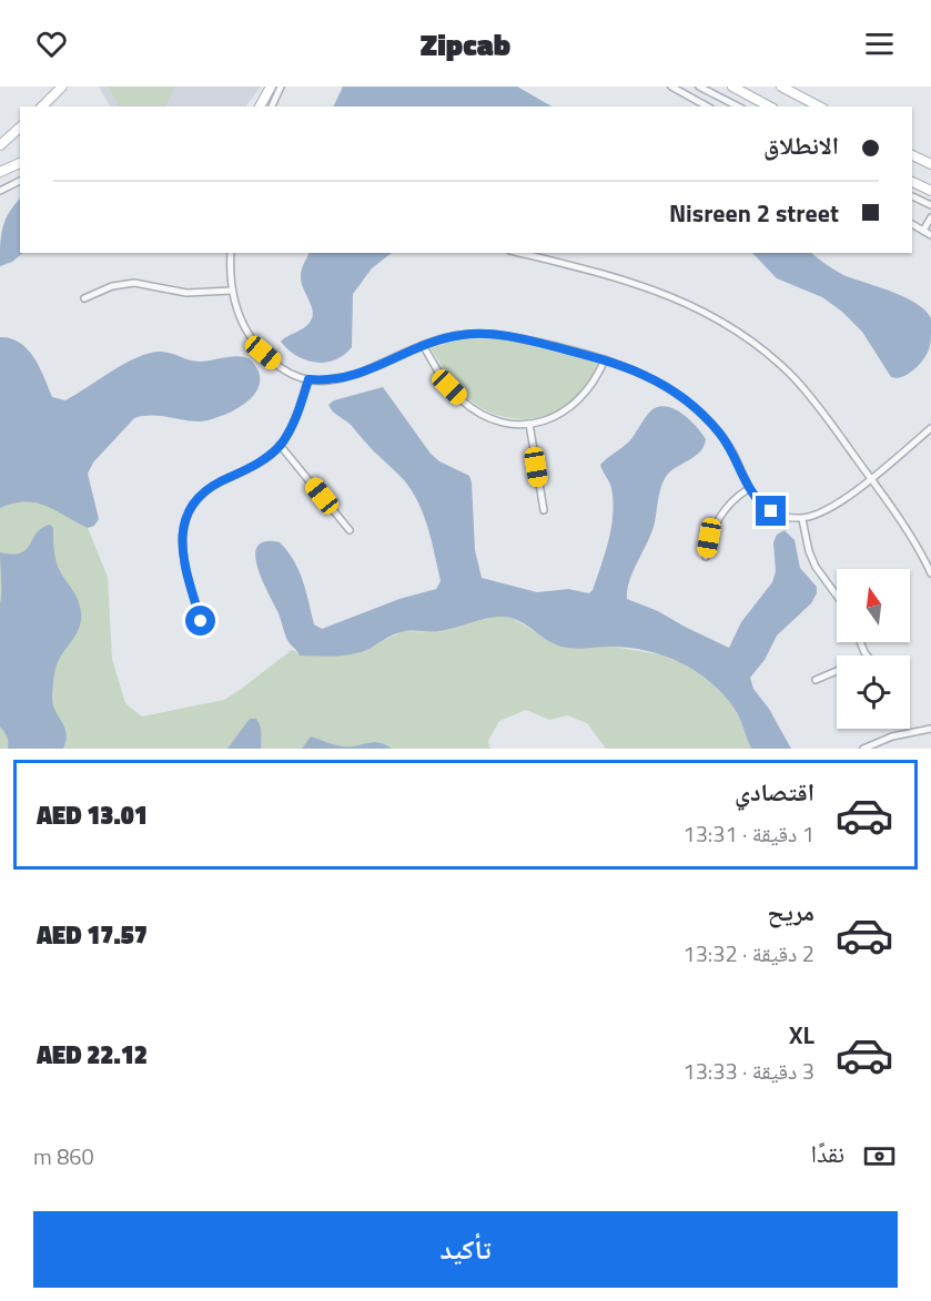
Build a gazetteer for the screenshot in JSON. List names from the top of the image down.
{
  "north": "top",
  "page": {
    "header": "Zipcab",
    "banner": ["الانطلاق", "Nisreen 2 street"],
    "list": [
      {
        "name": "اقتصادي",
        "note": "1 دقيقة · 13:31",
        "value": "AED 13.01"
      },
      {
        "name": "مريح",
        "note": "2 دقيقة · 13:32",
        "value": "AED 17.57"
      },
      {
        "name": "XL",
        "note": "3 دقيقة · 13:33",
        "value": "AED 22.12"
      }
    ],
    "pay": ["نقدًا", "860 m"],
    "buttons": "تأكيد"
  }
}
